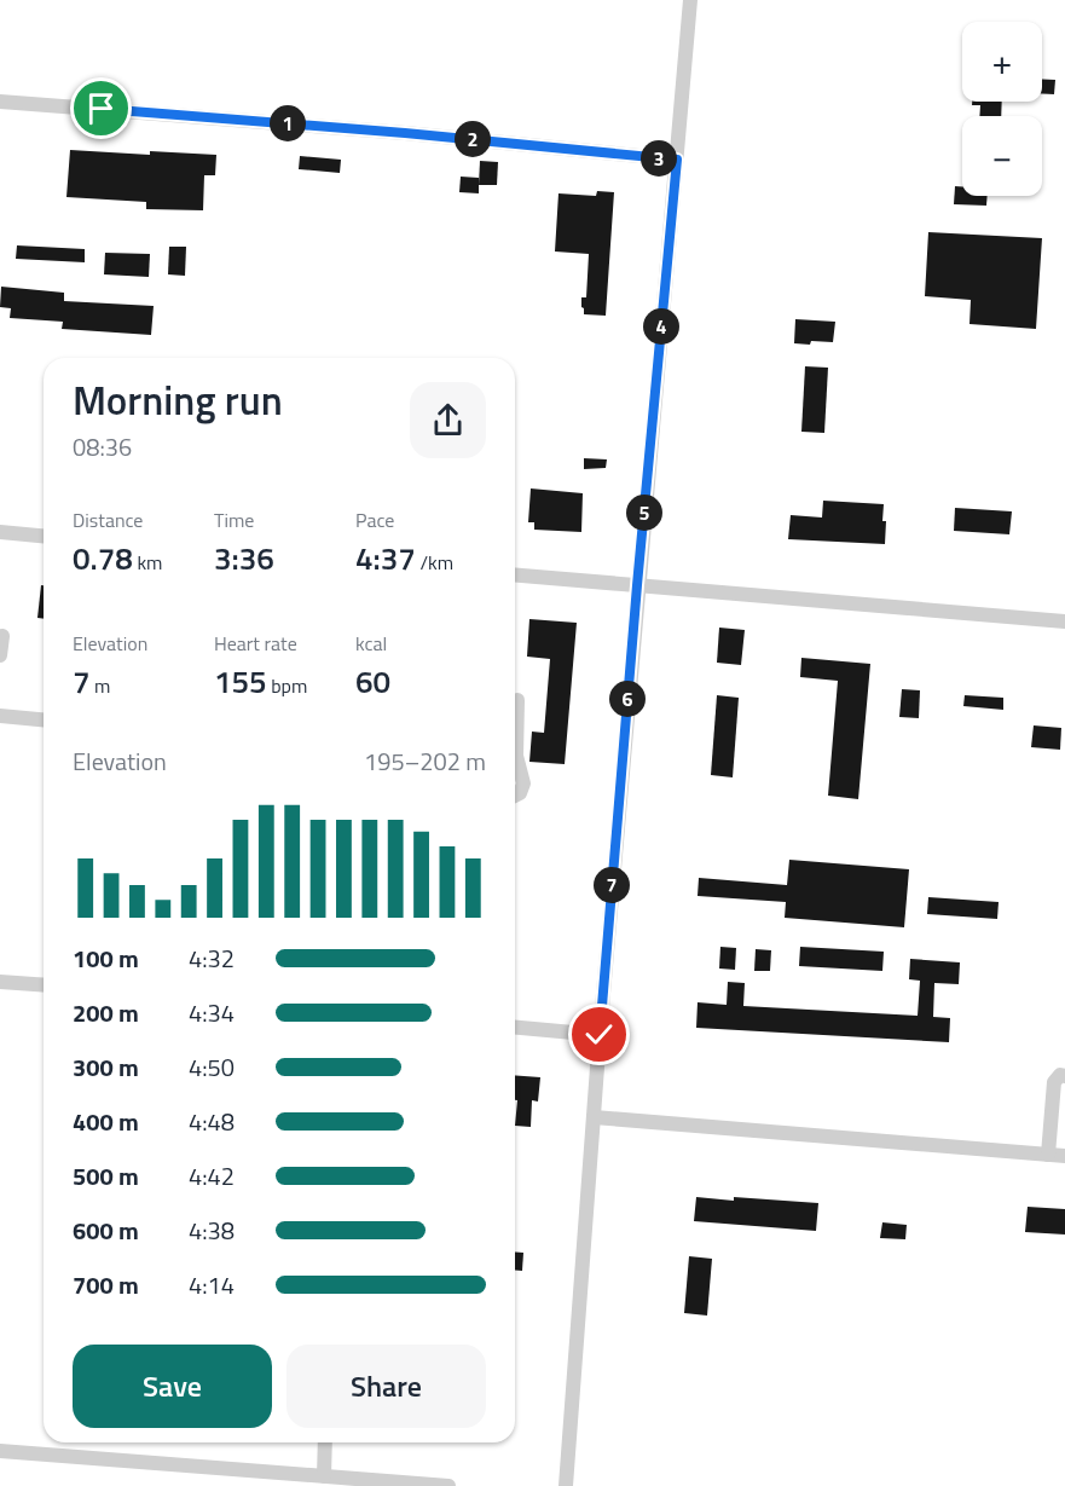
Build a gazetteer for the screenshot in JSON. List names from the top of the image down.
{
  "page": {
    "map_buttons": ["+", "−"],
    "pins": [
      "1",
      "2",
      "3",
      "4",
      "5",
      "6",
      "7"
    ],
    "heading": ["Morning run", "08:36"],
    "stats": [
      ["Distance", "0.78 km"],
      ["Time", "3:36"],
      ["Pace", "4:37 /km"],
      ["Elevation", "7 m"],
      ["Heart rate", "155 bpm"],
      ["kcal", "60"]
    ],
    "chart": ["Elevation", "195–202 m"],
    "list": [
      {
        "name": "100 m",
        "note": "4:32"
      },
      {
        "name": "200 m",
        "note": "4:34"
      },
      {
        "name": "300 m",
        "note": "4:50"
      },
      {
        "name": "400 m",
        "note": "4:48"
      },
      {
        "name": "500 m",
        "note": "4:42"
      },
      {
        "name": "600 m",
        "note": "4:38"
      },
      {
        "name": "700 m",
        "note": "4:14"
      }
    ],
    "buttons": ["Save", "Share"]
  }
}
